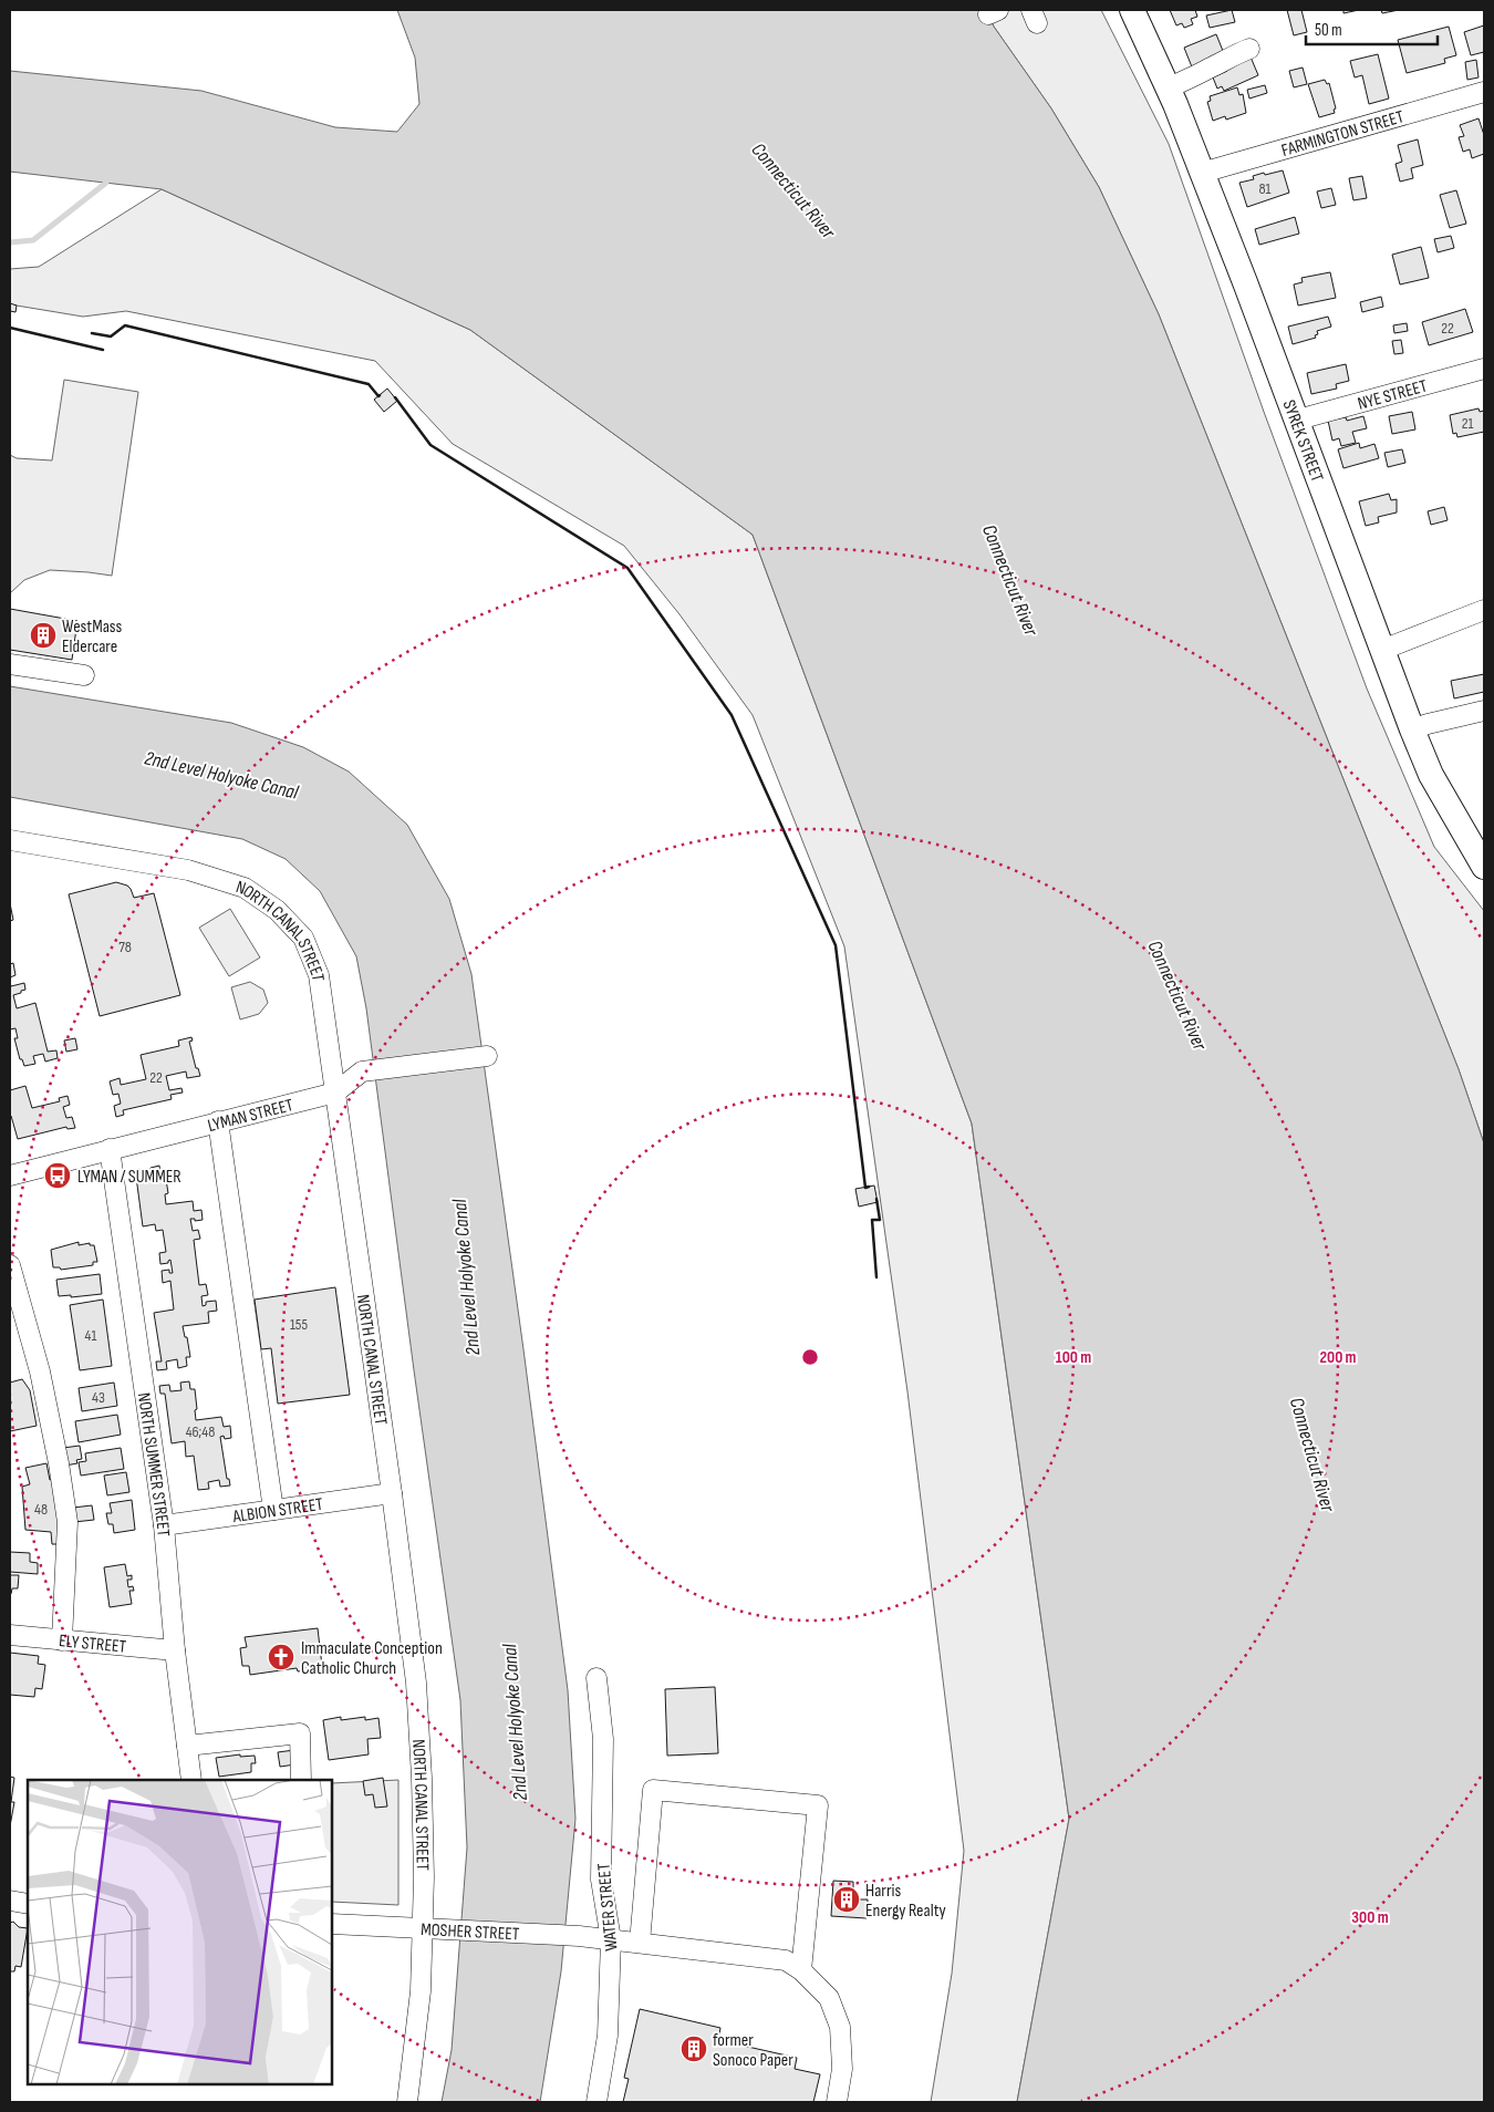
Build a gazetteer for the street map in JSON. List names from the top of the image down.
{
  "streets": {
    "main road": ["SYREK STREET"],
    "street": [
      "FARMINGTON STREET",
      "NYE STREET",
      "NORTH CANAL STREET",
      "LYMAN STREET",
      "NORTH SUMMER STREET",
      "ALBION STREET",
      "ELY STREET",
      "WATER STREET",
      "MOSHER STREET"
    ]
  },
  "crossings": [
    ["FARMINGTON STREET", "SYREK STREET"],
    ["NYE STREET", "SYREK STREET"],
    ["NORTH CANAL STREET", "LYMAN STREET"],
    ["NORTH CANAL STREET", "ALBION STREET"],
    ["NORTH CANAL STREET", "MOSHER STREET"],
    ["LYMAN STREET", "NORTH SUMMER STREET"],
    ["NORTH SUMMER STREET", "ALBION STREET"],
    ["NORTH SUMMER STREET", "ELY STREET"],
    ["WATER STREET", "MOSHER STREET"]
  ],
  "water": ["Connecticut River", "2nd Level Holyoke Canal"],
  "places": {
    "building": ["WestMass Eldercare", "Harris Energy Realty", "former Sonoco Paper"],
    "bus stop": ["LYMAN / SUMMER"],
    "church": ["Immaculate Conception Catholic Church"]
  },
  "house_numbers": [
    "81",
    "22",
    "21",
    "78",
    "22",
    "155",
    "41",
    "43",
    "46;48",
    "48"
  ],
  "scale_bar": "50 m",
  "rings": ["100 m", "200 m", "300 m"]
}
